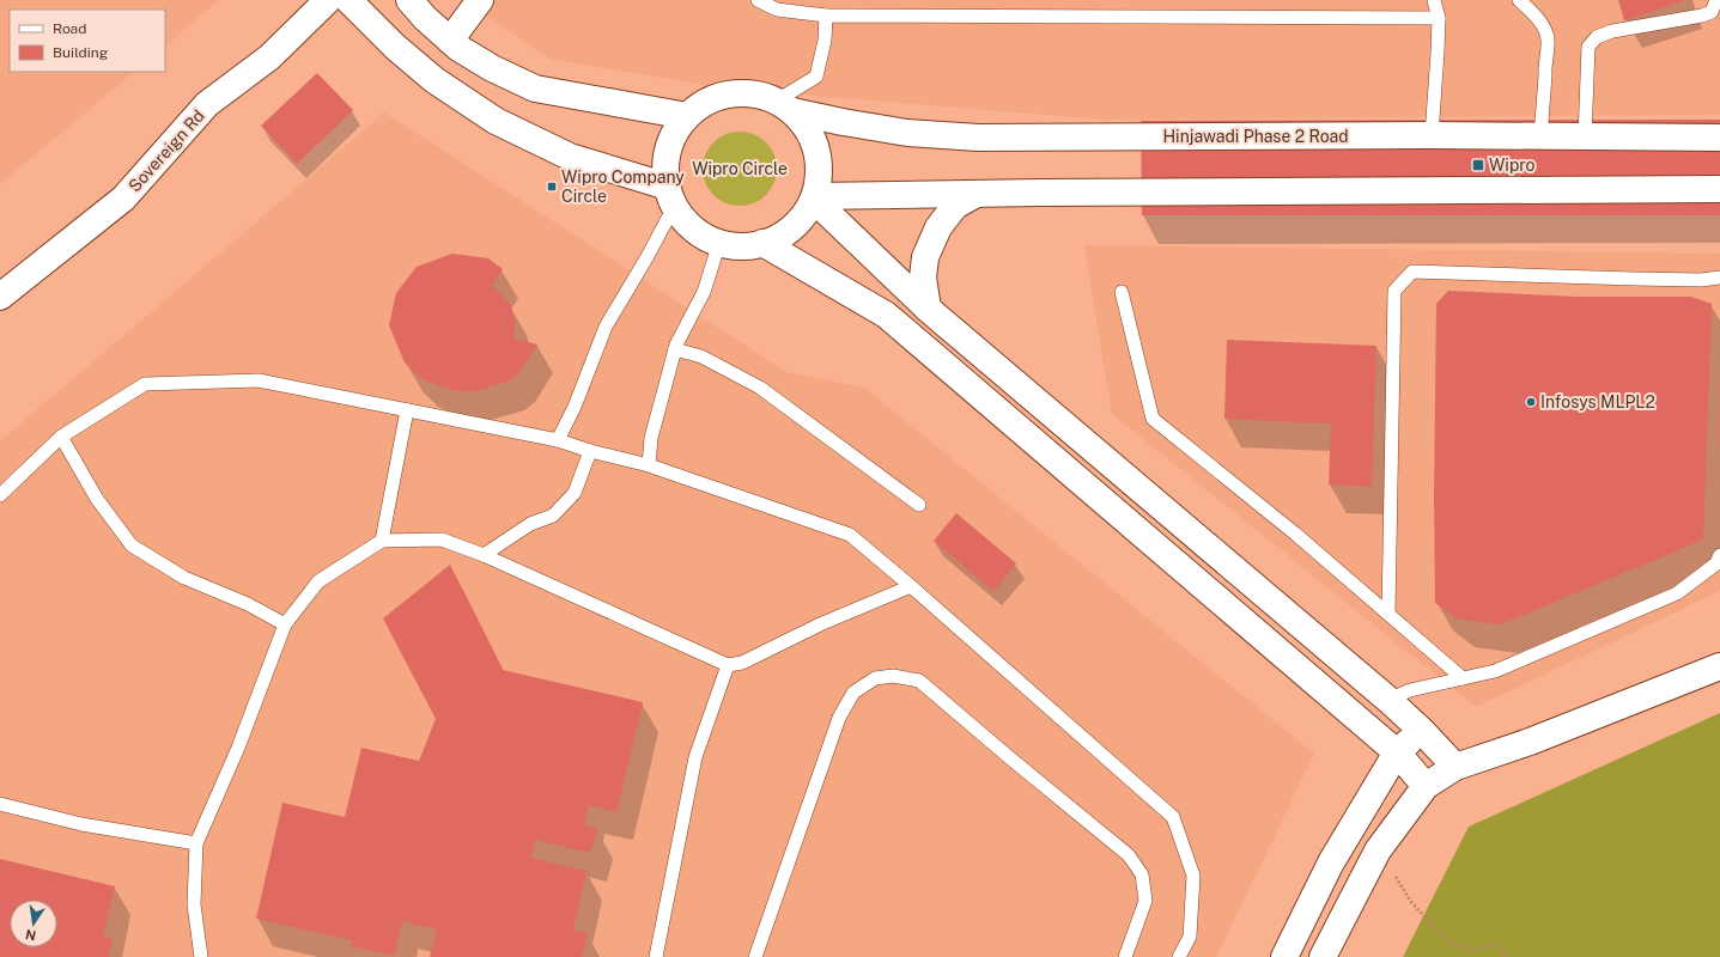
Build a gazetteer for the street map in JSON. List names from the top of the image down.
{
  "streets": {
    "street": ["Hinjawadi Phase 2 Road", "Sovereign Rd"]
  },
  "parks": ["Wipro Circle"],
  "places": {
    "transit": ["Wipro", "Wipro Company Circle"],
    "other": ["Infosys MLPL2"]
  },
  "legend": ["Road", "Building"],
  "north": "bottom"
}
